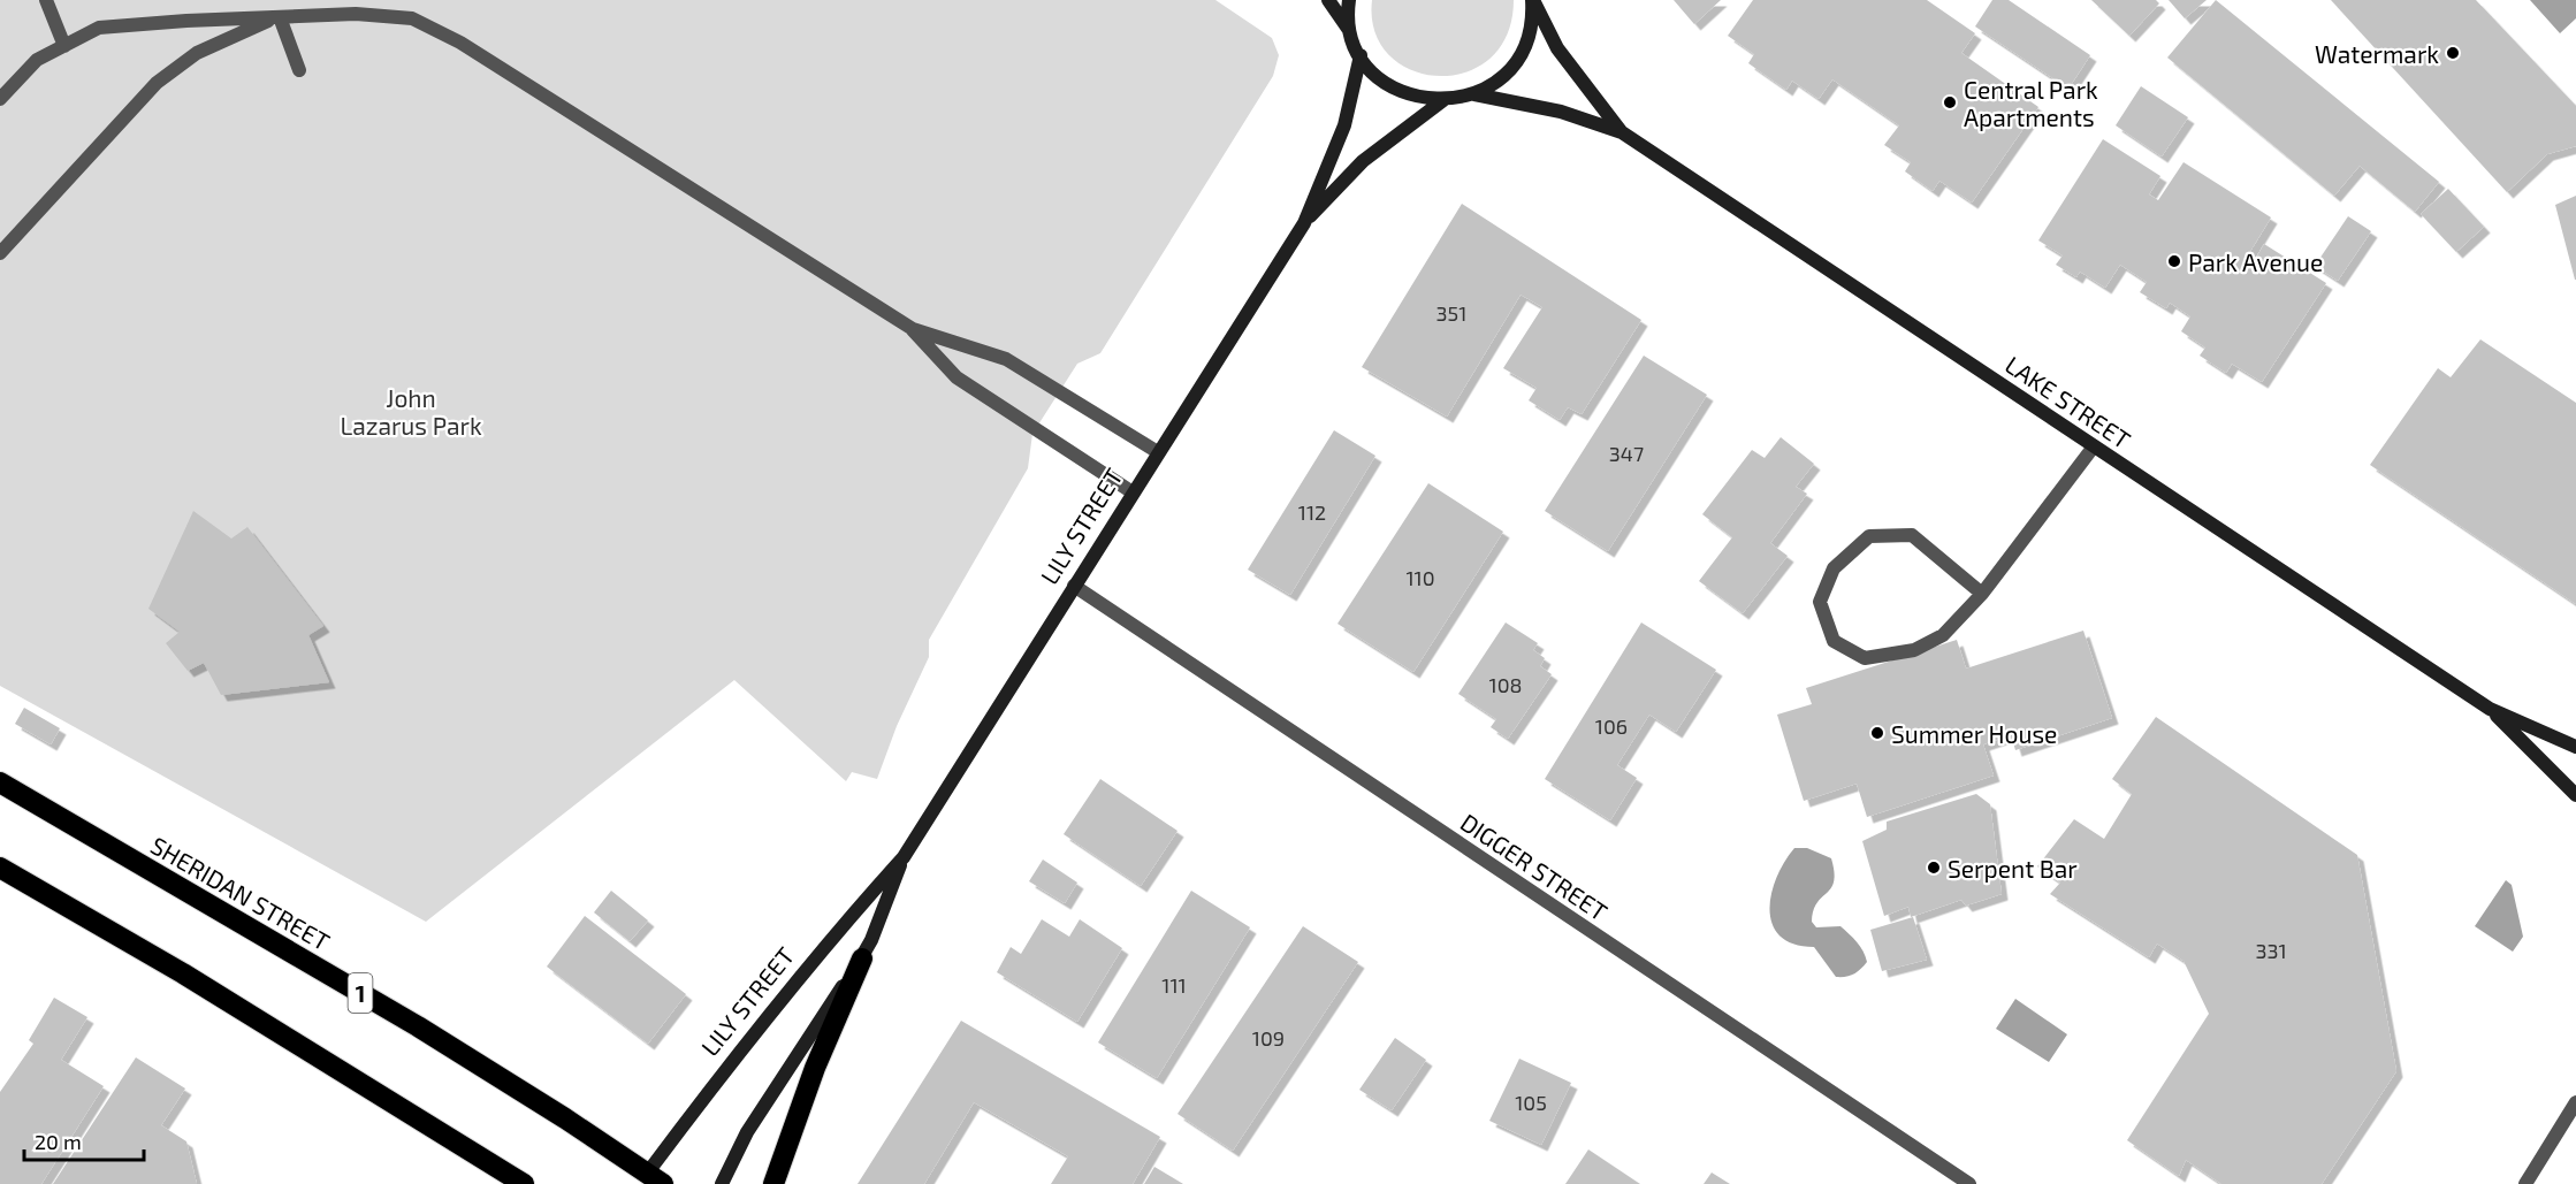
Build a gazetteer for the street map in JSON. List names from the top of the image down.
{
  "streets": {
    "highway": ["SHERIDAN STREET", "1"],
    "main road": ["LAKE STREET", "LILY STREET"],
    "street": ["DIGGER STREET"]
  },
  "crossings": [
    ["LILY STREET", "DIGGER STREET"],
    ["LILY STREET", "SHERIDAN STREET"]
  ],
  "parks": ["John Lazarus Park"],
  "places": [
    "Watermark",
    "Central Park Apartments",
    "Park Avenue",
    "Summer House",
    "Serpent Bar"
  ],
  "house_numbers": [
    "351",
    "347",
    "112",
    "110",
    "108",
    "106",
    "331",
    "111",
    "109",
    "105"
  ],
  "scale_bar": "20 m"
}
